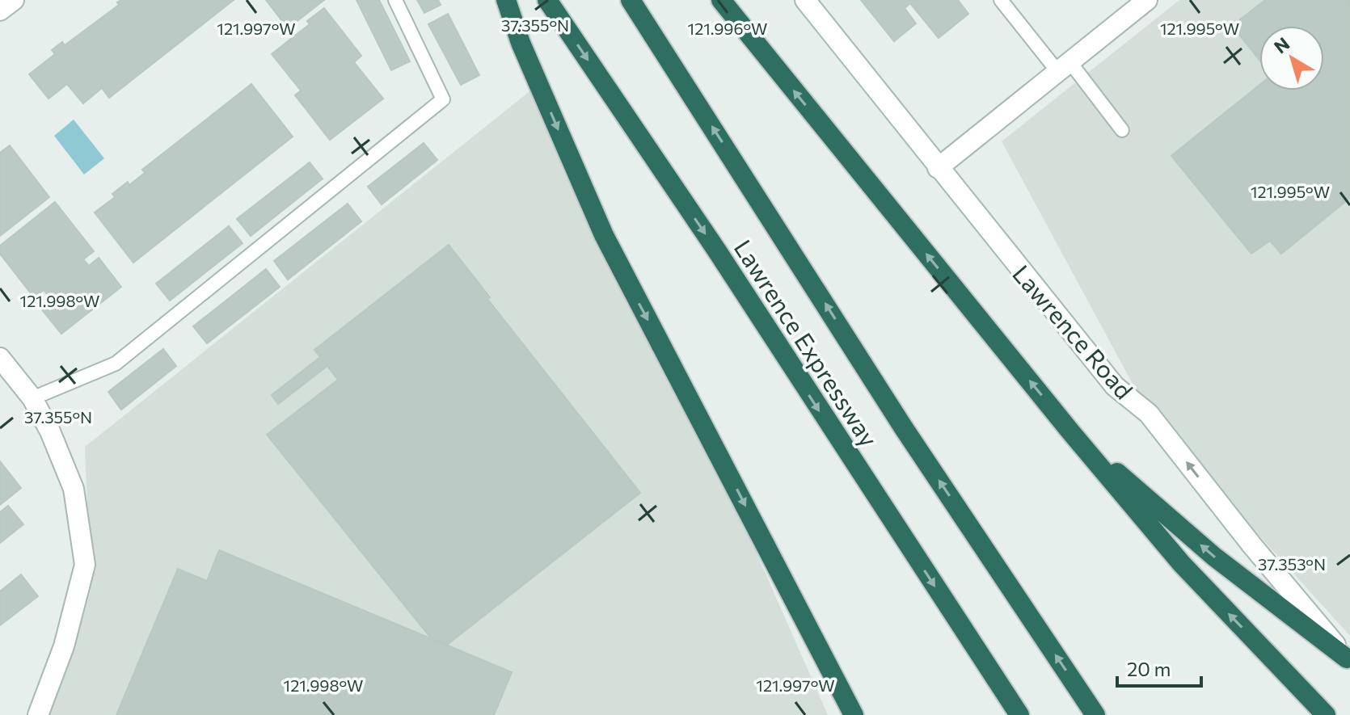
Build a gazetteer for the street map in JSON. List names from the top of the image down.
{
  "streets": {
    "highway": ["Lawrence Expressway"],
    "street": ["Lawrence Road"]
  },
  "one_way": ["Lawrence Road"],
  "scale_bar": "20 m",
  "north": "top left",
  "coordinates": [
    "37.355°N",
    "121.996°W",
    "121.997°W",
    "121.995°W",
    "121.998°W",
    "37.353°N"
  ]
}
